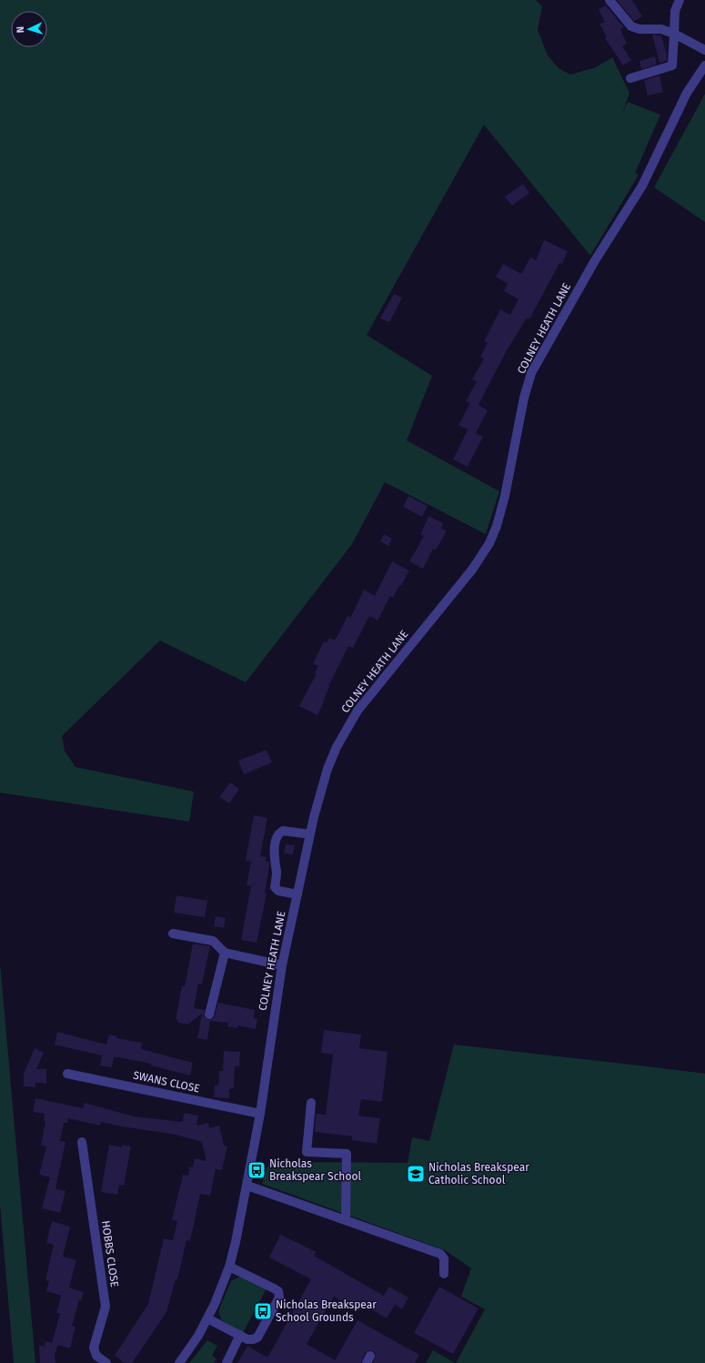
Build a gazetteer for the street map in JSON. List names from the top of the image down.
{
  "streets": {
    "street": ["COLNEY HEATH LANE", "SWANS CLOSE", "HOBBS CLOSE"]
  },
  "crossings": [
    ["COLNEY HEATH LANE", "SWANS CLOSE"]
  ],
  "places": {
    "bus stop": ["Nicholas Breakspear School", "Nicholas Breakspear School Grounds"],
    "school or university": ["Nicholas Breakspear Catholic School"]
  },
  "north": "left"
}
